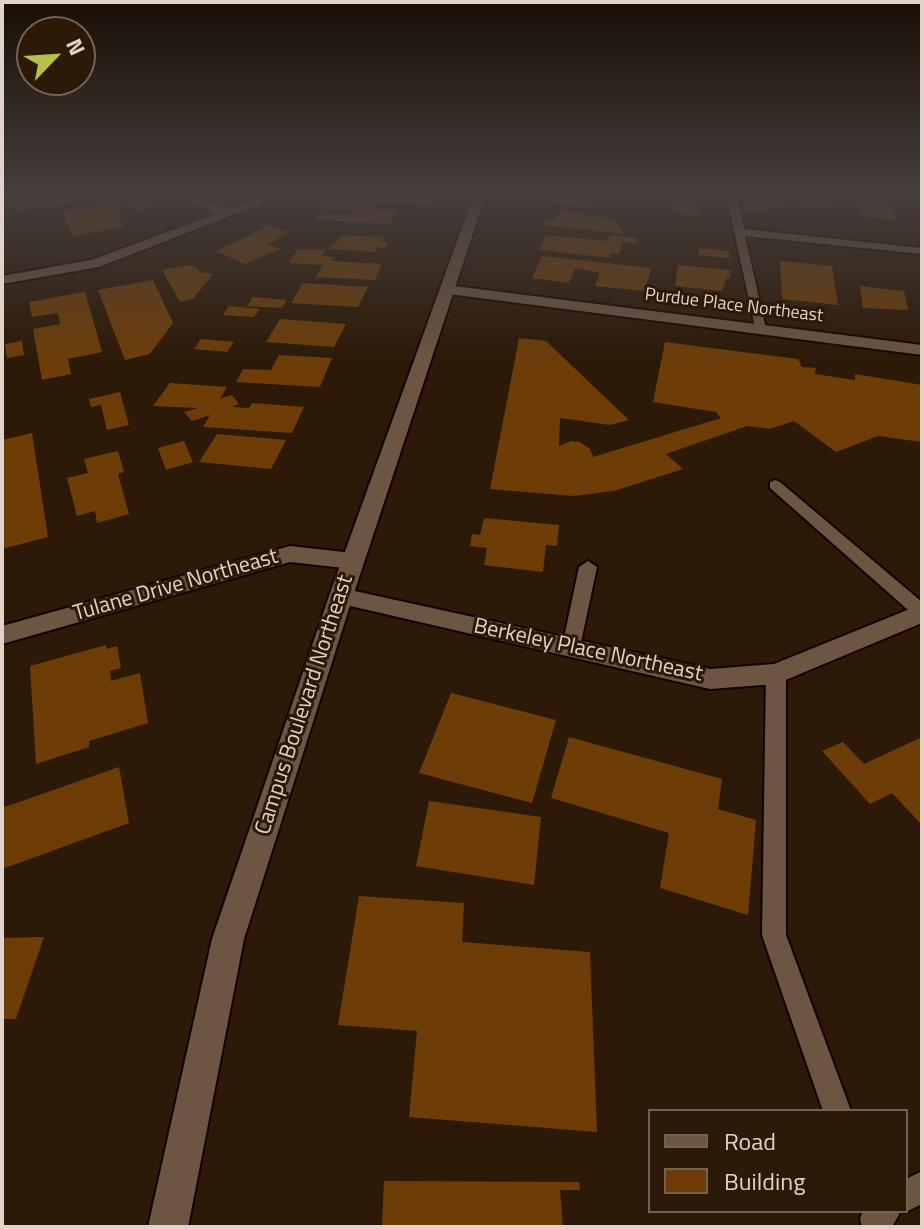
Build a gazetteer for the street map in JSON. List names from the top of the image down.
{
  "streets": {
    "street": [
      "Purdue Place Northeast",
      "Tulane Drive Northeast",
      "Berkeley Place Northeast",
      "Campus Boulevard Northeast"
    ]
  },
  "crossings": [
    ["Purdue Place Northeast", "Campus Boulevard Northeast"],
    ["Tulane Drive Northeast", "Campus Boulevard Northeast"],
    ["Berkeley Place Northeast", "Campus Boulevard Northeast"]
  ],
  "legend": ["Road", "Building"],
  "north": "top right"
}
